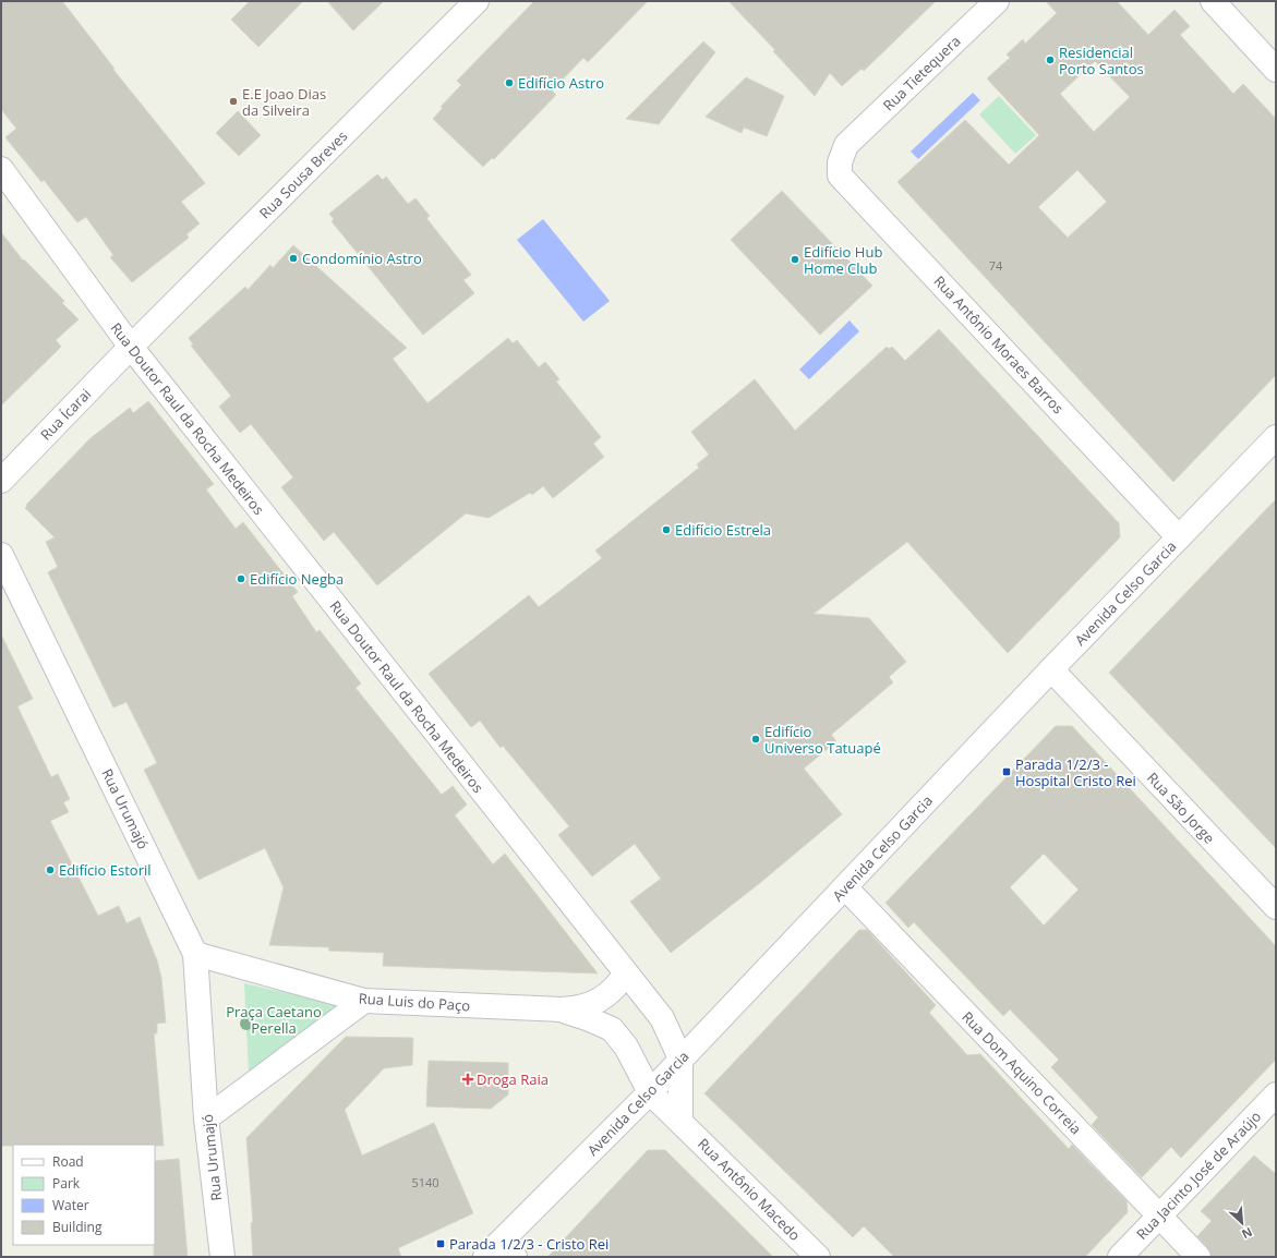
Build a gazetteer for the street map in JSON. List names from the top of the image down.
{
  "streets": {
    "street": [
      "Rua Tietequera",
      "Rua Sousa Breves",
      "Rua Antônio Moraes Barros",
      "Rua Ícarai",
      "Rua Doutor Raul da Rocha Medeiros",
      "Avenida Celso Garcia",
      "Rua São Jorge",
      "Rua Urumajó",
      "Rua Luis do Paço",
      "Rua Dom Aquino Correia",
      "Rua Jacinto José de Araújo",
      "Rua Antônio Macedo"
    ]
  },
  "crossings": [
    ["Rua Tietequera", "Rua Antônio Moraes Barros"],
    ["Rua Sousa Breves", "Rua Ícarai"],
    ["Rua Sousa Breves", "Rua Doutor Raul da Rocha Medeiros"],
    ["Rua Antônio Moraes Barros", "Avenida Celso Garcia"],
    ["Rua Ícarai", "Rua Doutor Raul da Rocha Medeiros"],
    ["Rua Doutor Raul da Rocha Medeiros", "Avenida Celso Garcia"],
    ["Rua Doutor Raul da Rocha Medeiros", "Rua Luis do Paço"],
    ["Avenida Celso Garcia", "Rua São Jorge"],
    ["Avenida Celso Garcia", "Rua Luis do Paço"],
    ["Avenida Celso Garcia", "Rua Dom Aquino Correia"],
    ["Avenida Celso Garcia", "Rua Antônio Macedo"],
    ["Rua Urumajó", "Rua Luis do Paço"],
    ["Rua Luis do Paço", "Rua Antônio Macedo"],
    ["Rua Dom Aquino Correia", "Rua Jacinto José de Araújo"]
  ],
  "parks": ["Praça Caetano Perella"],
  "places": {
    "other": [
      "Residencial Porto Santos",
      "Edifício Astro",
      "E.E Joao Dias da Silveira",
      "Condomínio Astro",
      "Edifício Hub Home Club",
      "Edifício Estrela",
      "Edifício Negba",
      "Edifício Universo Tatuapé",
      "Edifício Estoril"
    ],
    "transit": ["Parada 1/2/3 - Hospital Cristo Rei", "Parada 1/2/3 - Cristo Rei"],
    "health": ["Droga Raia"]
  },
  "house_numbers": ["74", "5140"],
  "legend": [
    "Road",
    "Park",
    "Water",
    "Building"
  ],
  "north": "bottom right"
}
